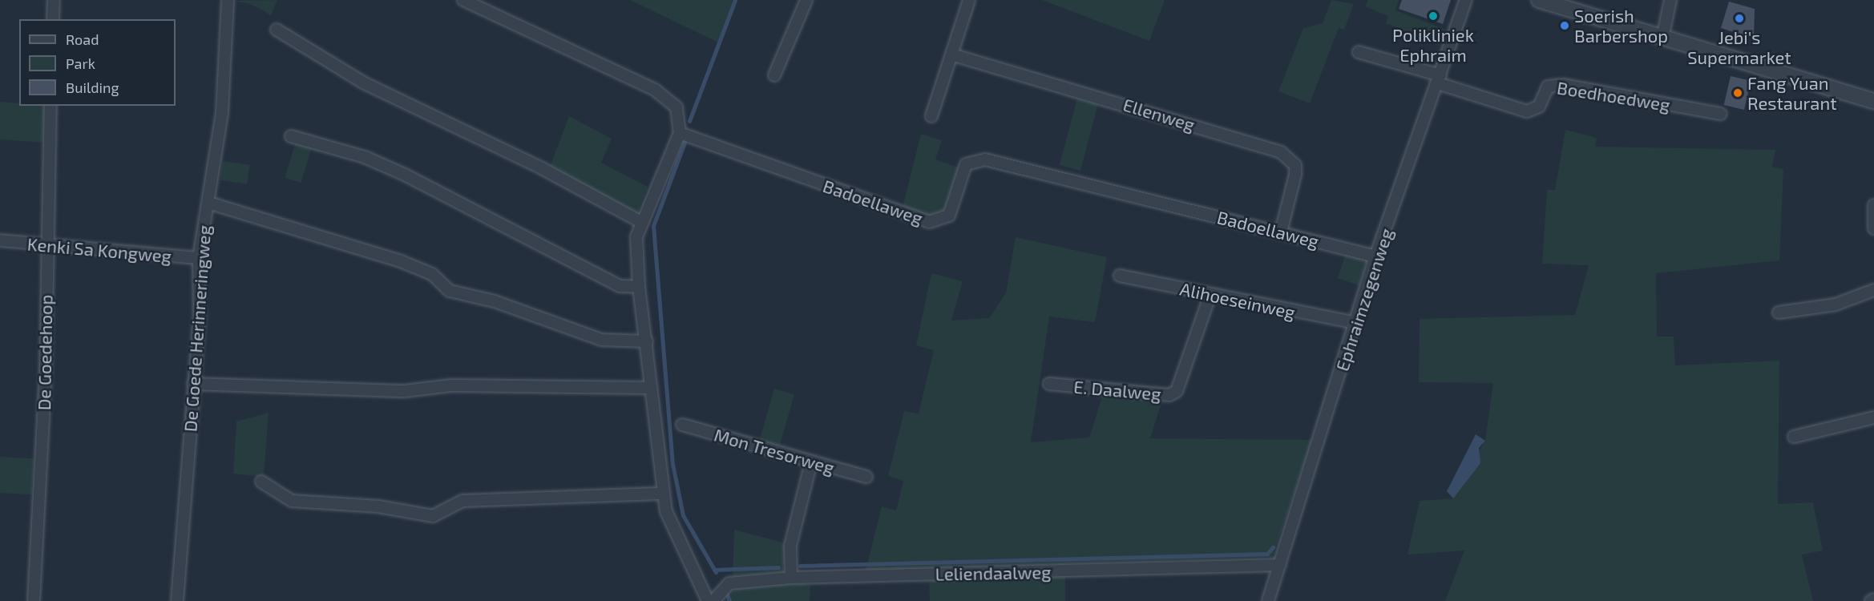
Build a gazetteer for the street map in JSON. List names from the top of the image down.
{
  "streets": {
    "street": [
      "Boedhoedweg",
      "Ellenweg",
      "Badoellaweg",
      "Kenki Sa Kongweg",
      "Ephraimzegenweg",
      "Alihoeseinweg",
      "De Goede Herinneringweg",
      "De Goedehoop",
      "E. Daalweg",
      "Mon Tresorweg",
      "Leliendaalweg"
    ]
  },
  "crossings": [
    ["Boedhoedweg", "Ephraimzegenweg"],
    ["Ellenweg", "Badoellaweg"],
    ["Badoellaweg", "Ephraimzegenweg"],
    ["Kenki Sa Kongweg", "De Goede Herinneringweg"],
    ["Kenki Sa Kongweg", "De Goedehoop"],
    ["Ephraimzegenweg", "Alihoeseinweg"],
    ["Ephraimzegenweg", "Leliendaalweg"],
    ["Alihoeseinweg", "E. Daalweg"]
  ],
  "places": [
    "Polikliniek Ephraim",
    "Jebi's Supermarket",
    "Soerish Barbershop",
    "Fang Yuan Restaurant"
  ],
  "legend": ["Road", "Park", "Building"]
}
